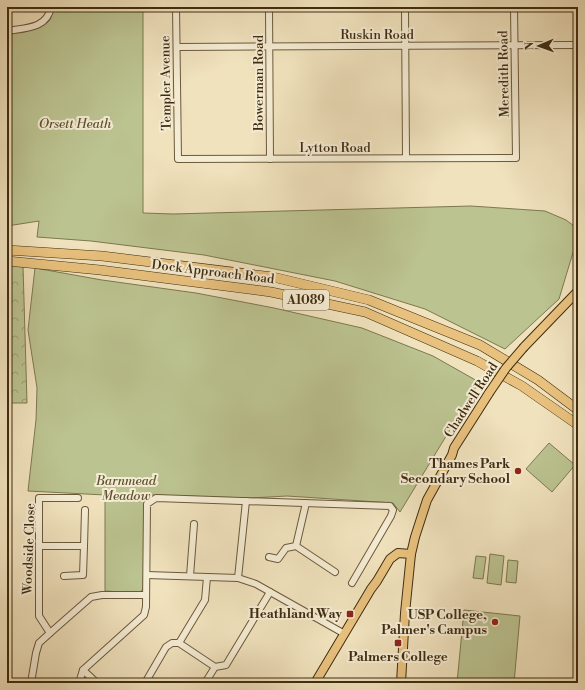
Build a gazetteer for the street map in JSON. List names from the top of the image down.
{
  "streets": {
    "highway": ["Dock Approach Road", "A1089"],
    "main road": ["Chadwell Road"],
    "street": [
      "Ruskin Road",
      "Meredith Road",
      "Templer Avenue",
      "Bowerman Road",
      "Lytton Road",
      "Woodside Close"
    ]
  },
  "crossings": [
    ["Ruskin Road", "Meredith Road"],
    ["Ruskin Road", "Templer Avenue"],
    ["Ruskin Road", "Bowerman Road"],
    ["Meredith Road", "Lytton Road"],
    ["Templer Avenue", "Lytton Road"],
    ["Bowerman Road", "Lytton Road"]
  ],
  "parks": ["Orsett Heath", "Barnmead Meadow"],
  "places": {
    "other": ["Thames Park Secondary School", "USP College, Palmer's Campus"],
    "transit": ["Heathland Way", "Palmers College"]
  },
  "north": "left"
}
